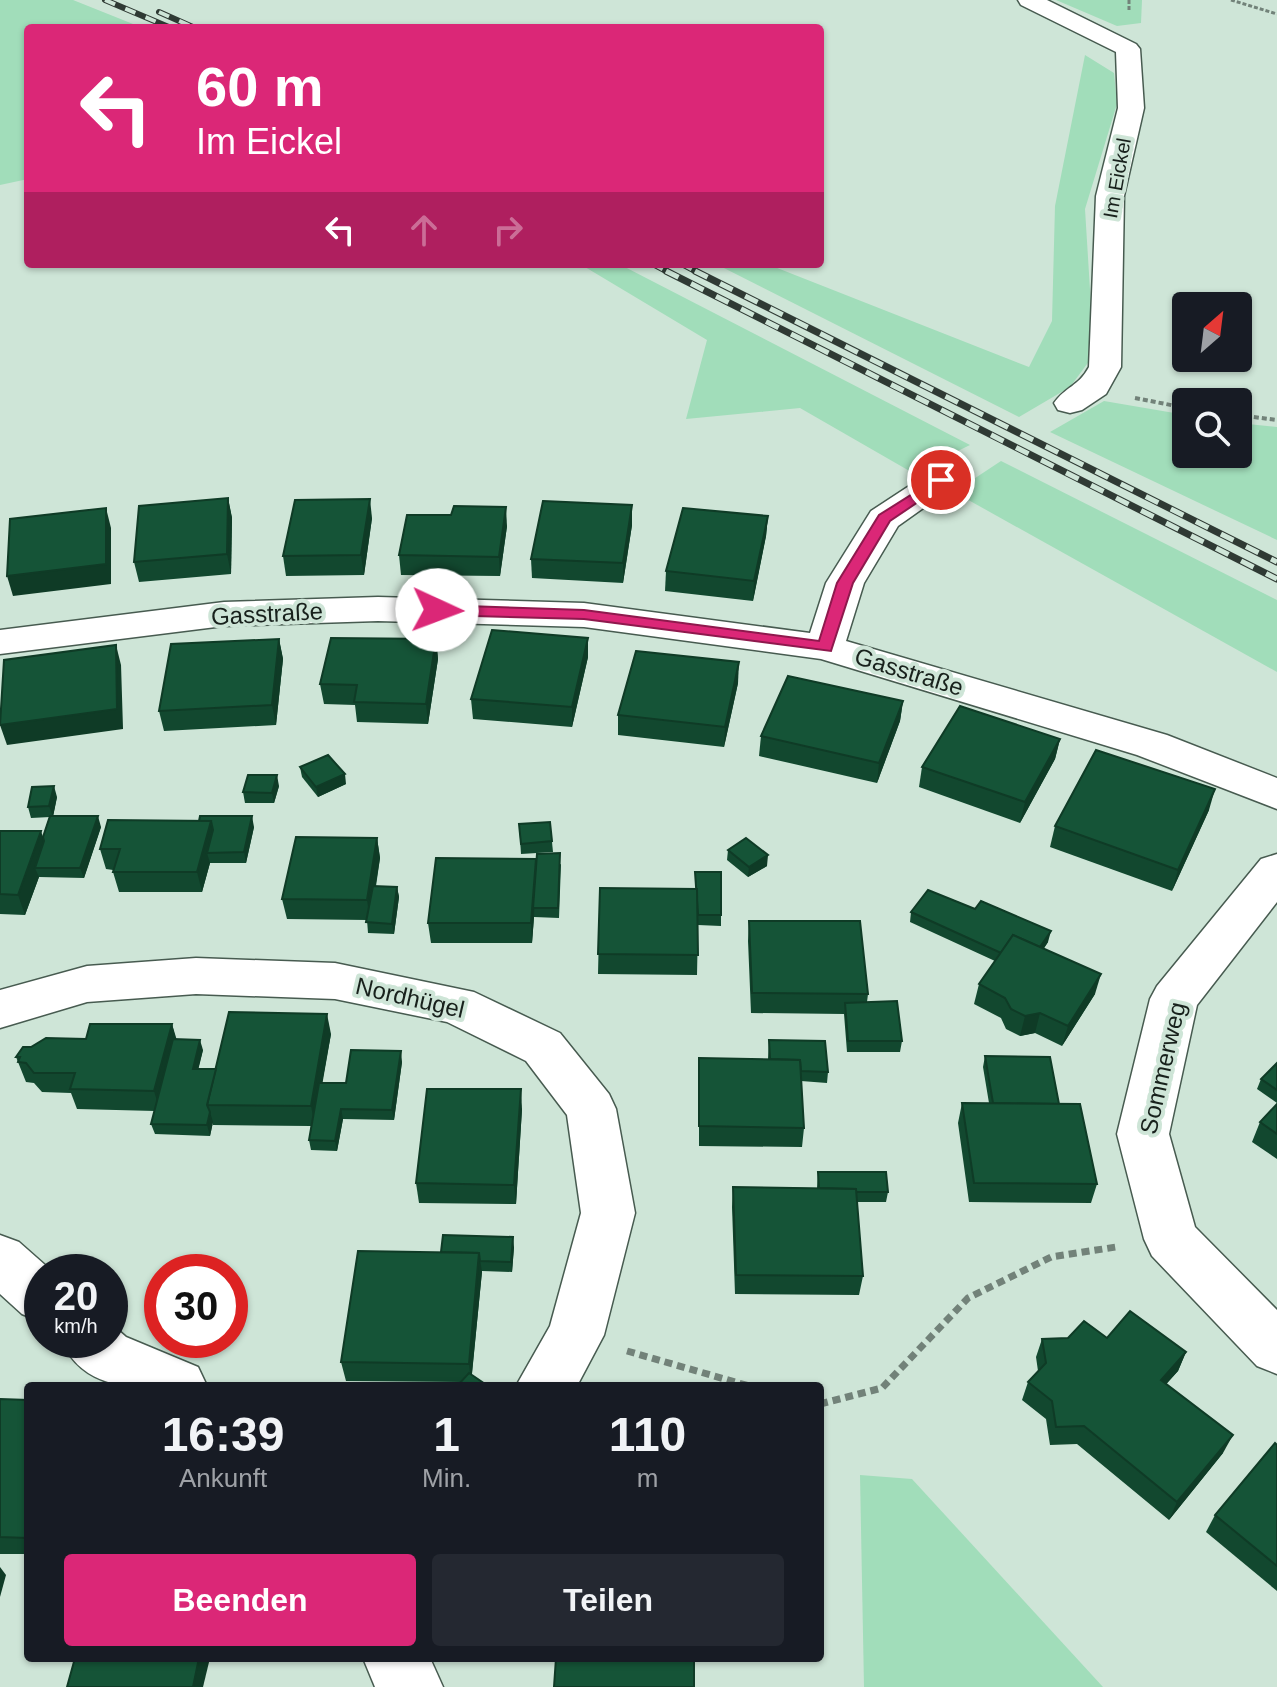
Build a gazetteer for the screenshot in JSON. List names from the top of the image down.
{
  "streets": {
    "street": [
      "Im Eickel",
      "Gasstraße",
      "Nordhügel",
      "Sommerweg"
    ]
  },
  "north": "top right",
  "page": {
    "turn": ["60 m", "Im Eickel"],
    "speed": "20 km/h",
    "limit": "30",
    "eta": [
      "16:39",
      "Ankunft",
      "1",
      "Min.",
      "110",
      "m"
    ],
    "buttons": ["Beenden", "Teilen"]
  }
}
